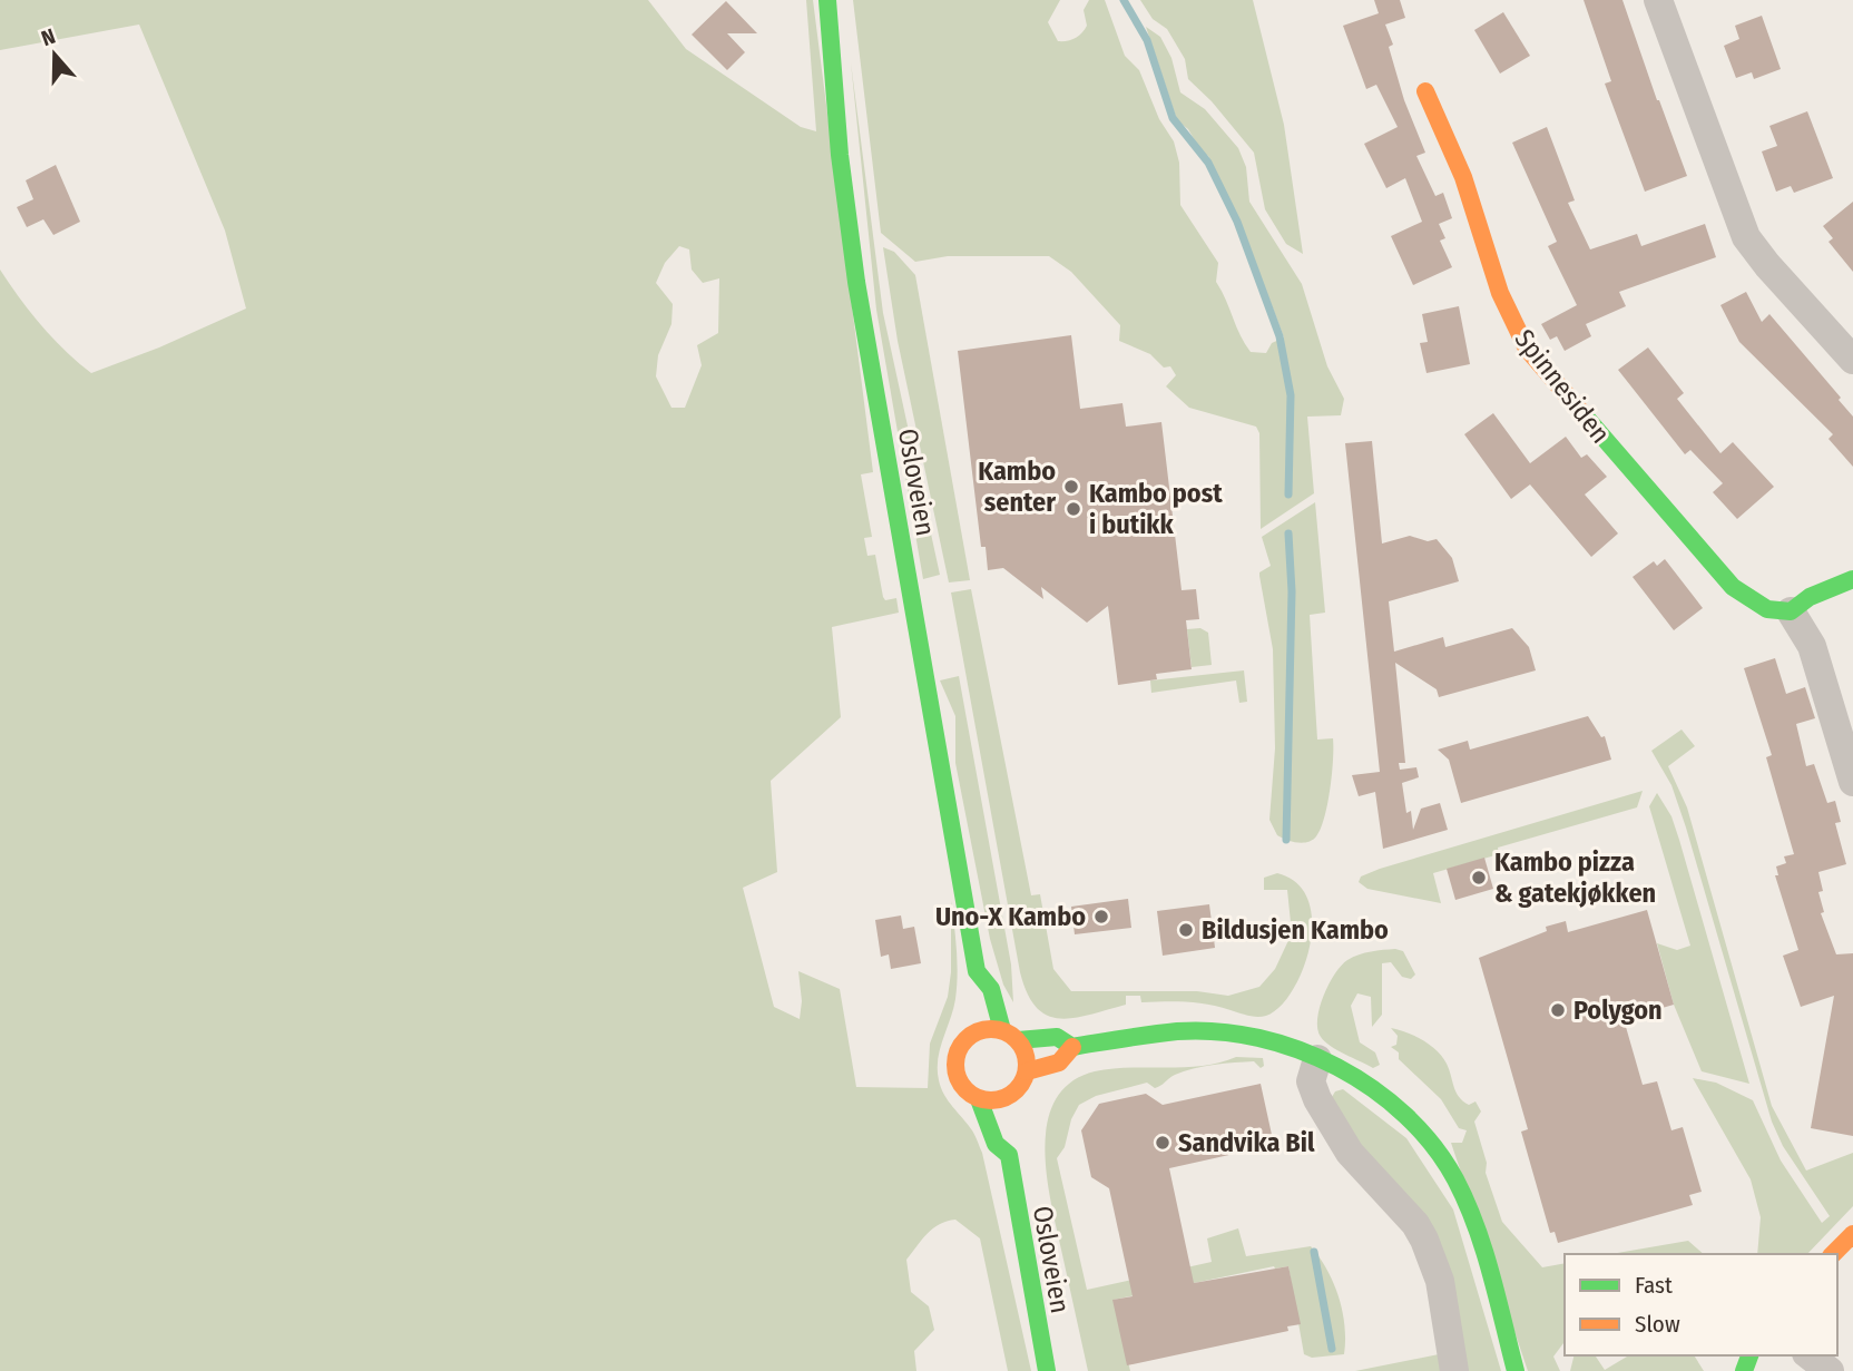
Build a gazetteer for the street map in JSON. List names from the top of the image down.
{
  "streets": {
    "main road": ["Spinnesiden", "Osloveien"]
  },
  "places": [
    "Kambo senter",
    "Kambo post i butikk",
    "Kambo pizza & gatekjøkken",
    "Uno-X Kambo",
    "Bildusjen Kambo",
    "Polygon",
    "Sandvika Bil"
  ],
  "legend": ["Fast", "Slow"],
  "north": "top"
}
